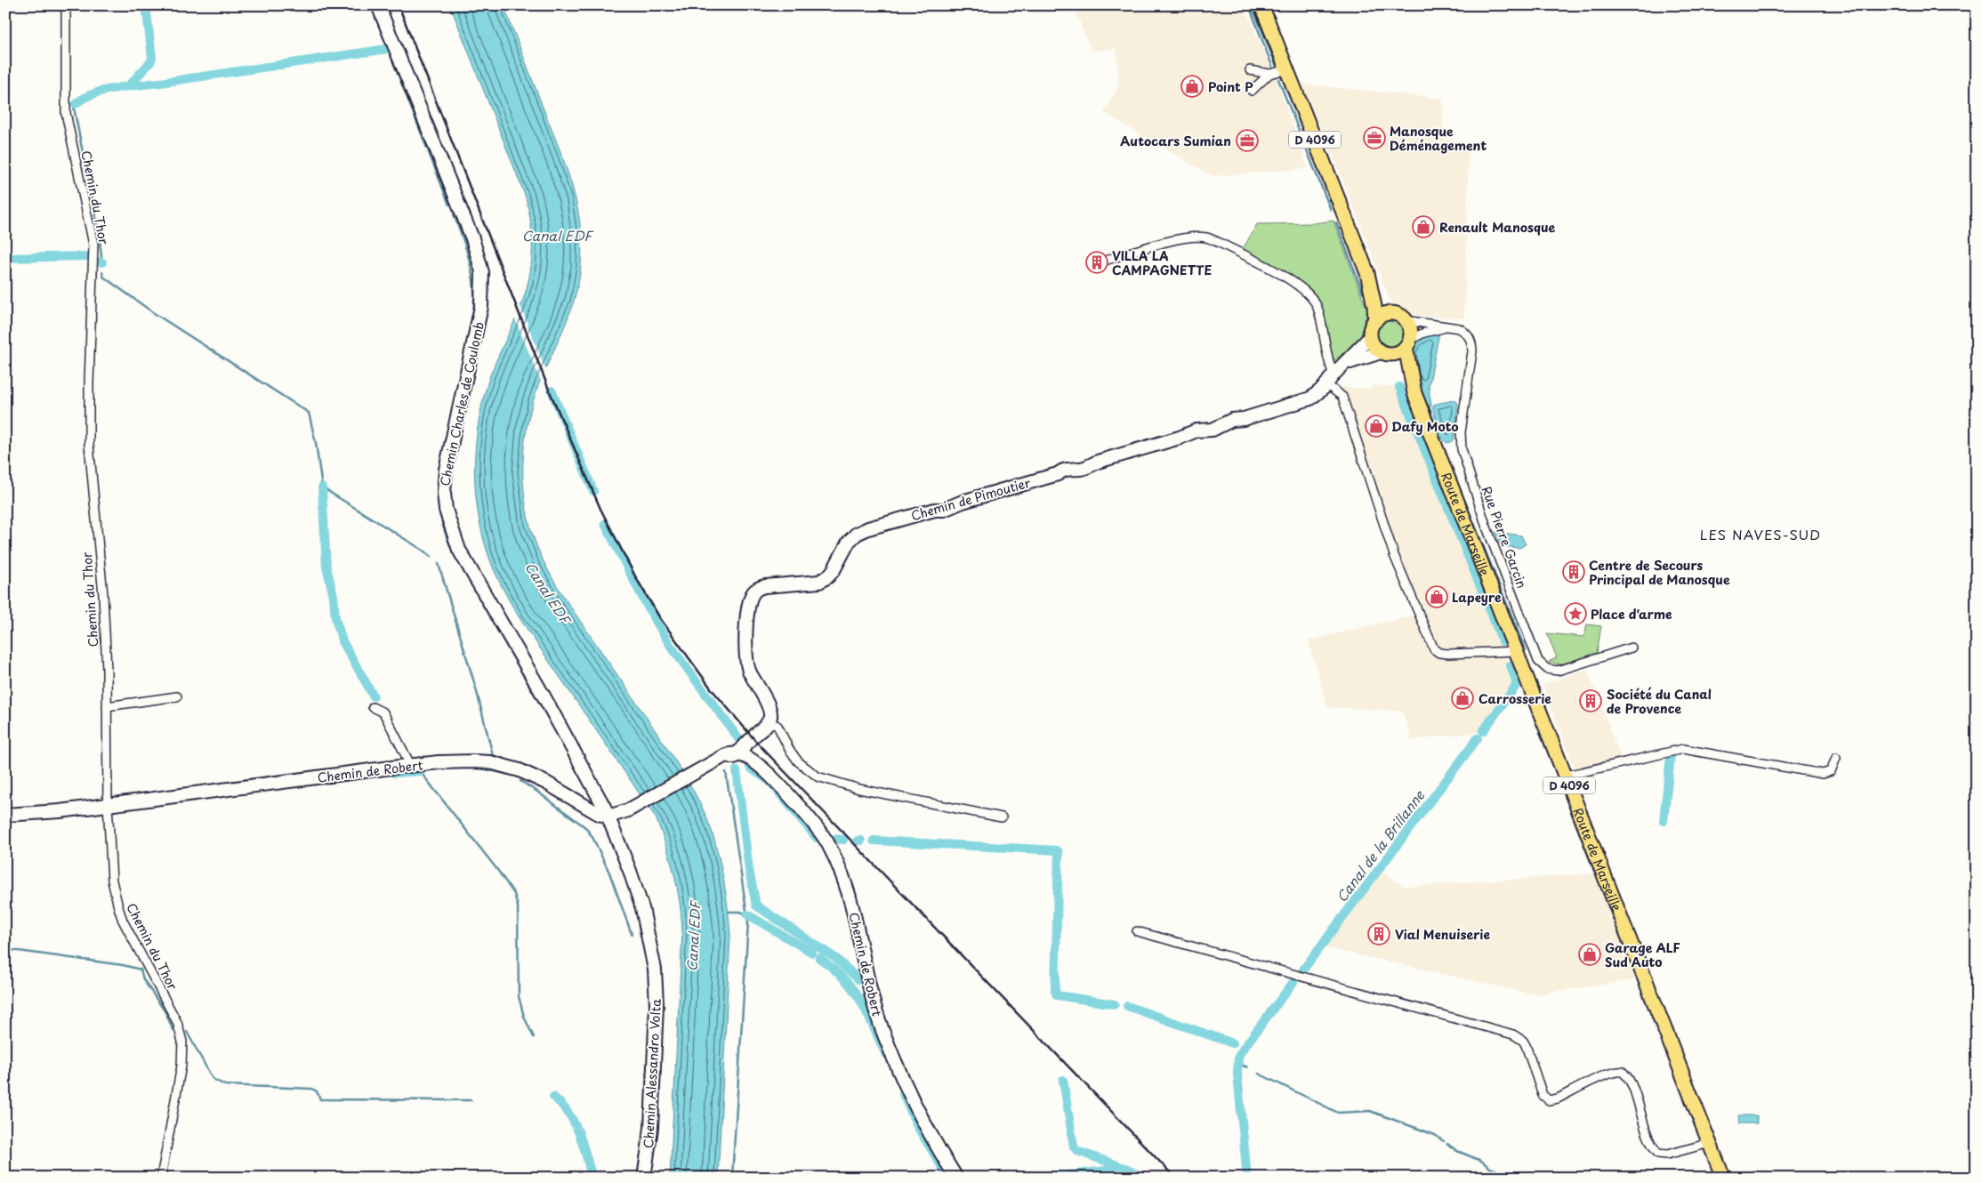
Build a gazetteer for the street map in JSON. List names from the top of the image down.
{
  "streets": {
    "main road": ["D 4096", "Route de Marseille"],
    "street": [
      "Chemin du Thor",
      "Chemin Charles de Coulomb",
      "Chemin de Pimoutier",
      "Rue Pierre Garcin",
      "Chemin de Robert",
      "Chemin Alessandro Volta"
    ]
  },
  "crossings": [
    ["D 4096", "Chemin de Pimoutier"],
    ["D 4096", "Route de Marseille"],
    ["Chemin du Thor", "Chemin de Robert"],
    ["Chemin Charles de Coulomb", "Chemin de Robert"],
    ["Chemin Charles de Coulomb", "Chemin Alessandro Volta"],
    ["Chemin de Pimoutier", "Route de Marseille"],
    ["Chemin de Robert", "Chemin Alessandro Volta"]
  ],
  "districts": ["LES NAVES-SUD"],
  "water": ["Canal EDF", "Canal de la Brillanne"],
  "places": {
    "shop": [
      "Point P",
      "Renault Manosque",
      "Dafy Moto",
      "Lapeyre",
      "Carrosserie",
      "Garage ALF Sud Auto"
    ],
    "office": ["Manosque Déménagement", "Autocars Sumian"],
    "building": [
      "VILLA LA CAMPAGNETTE",
      "Centre de Secours Principal de Manosque",
      "Société du Canal de Provence",
      "Vial Menuiserie"
    ],
    "place": ["Place d'arme"]
  }
}
